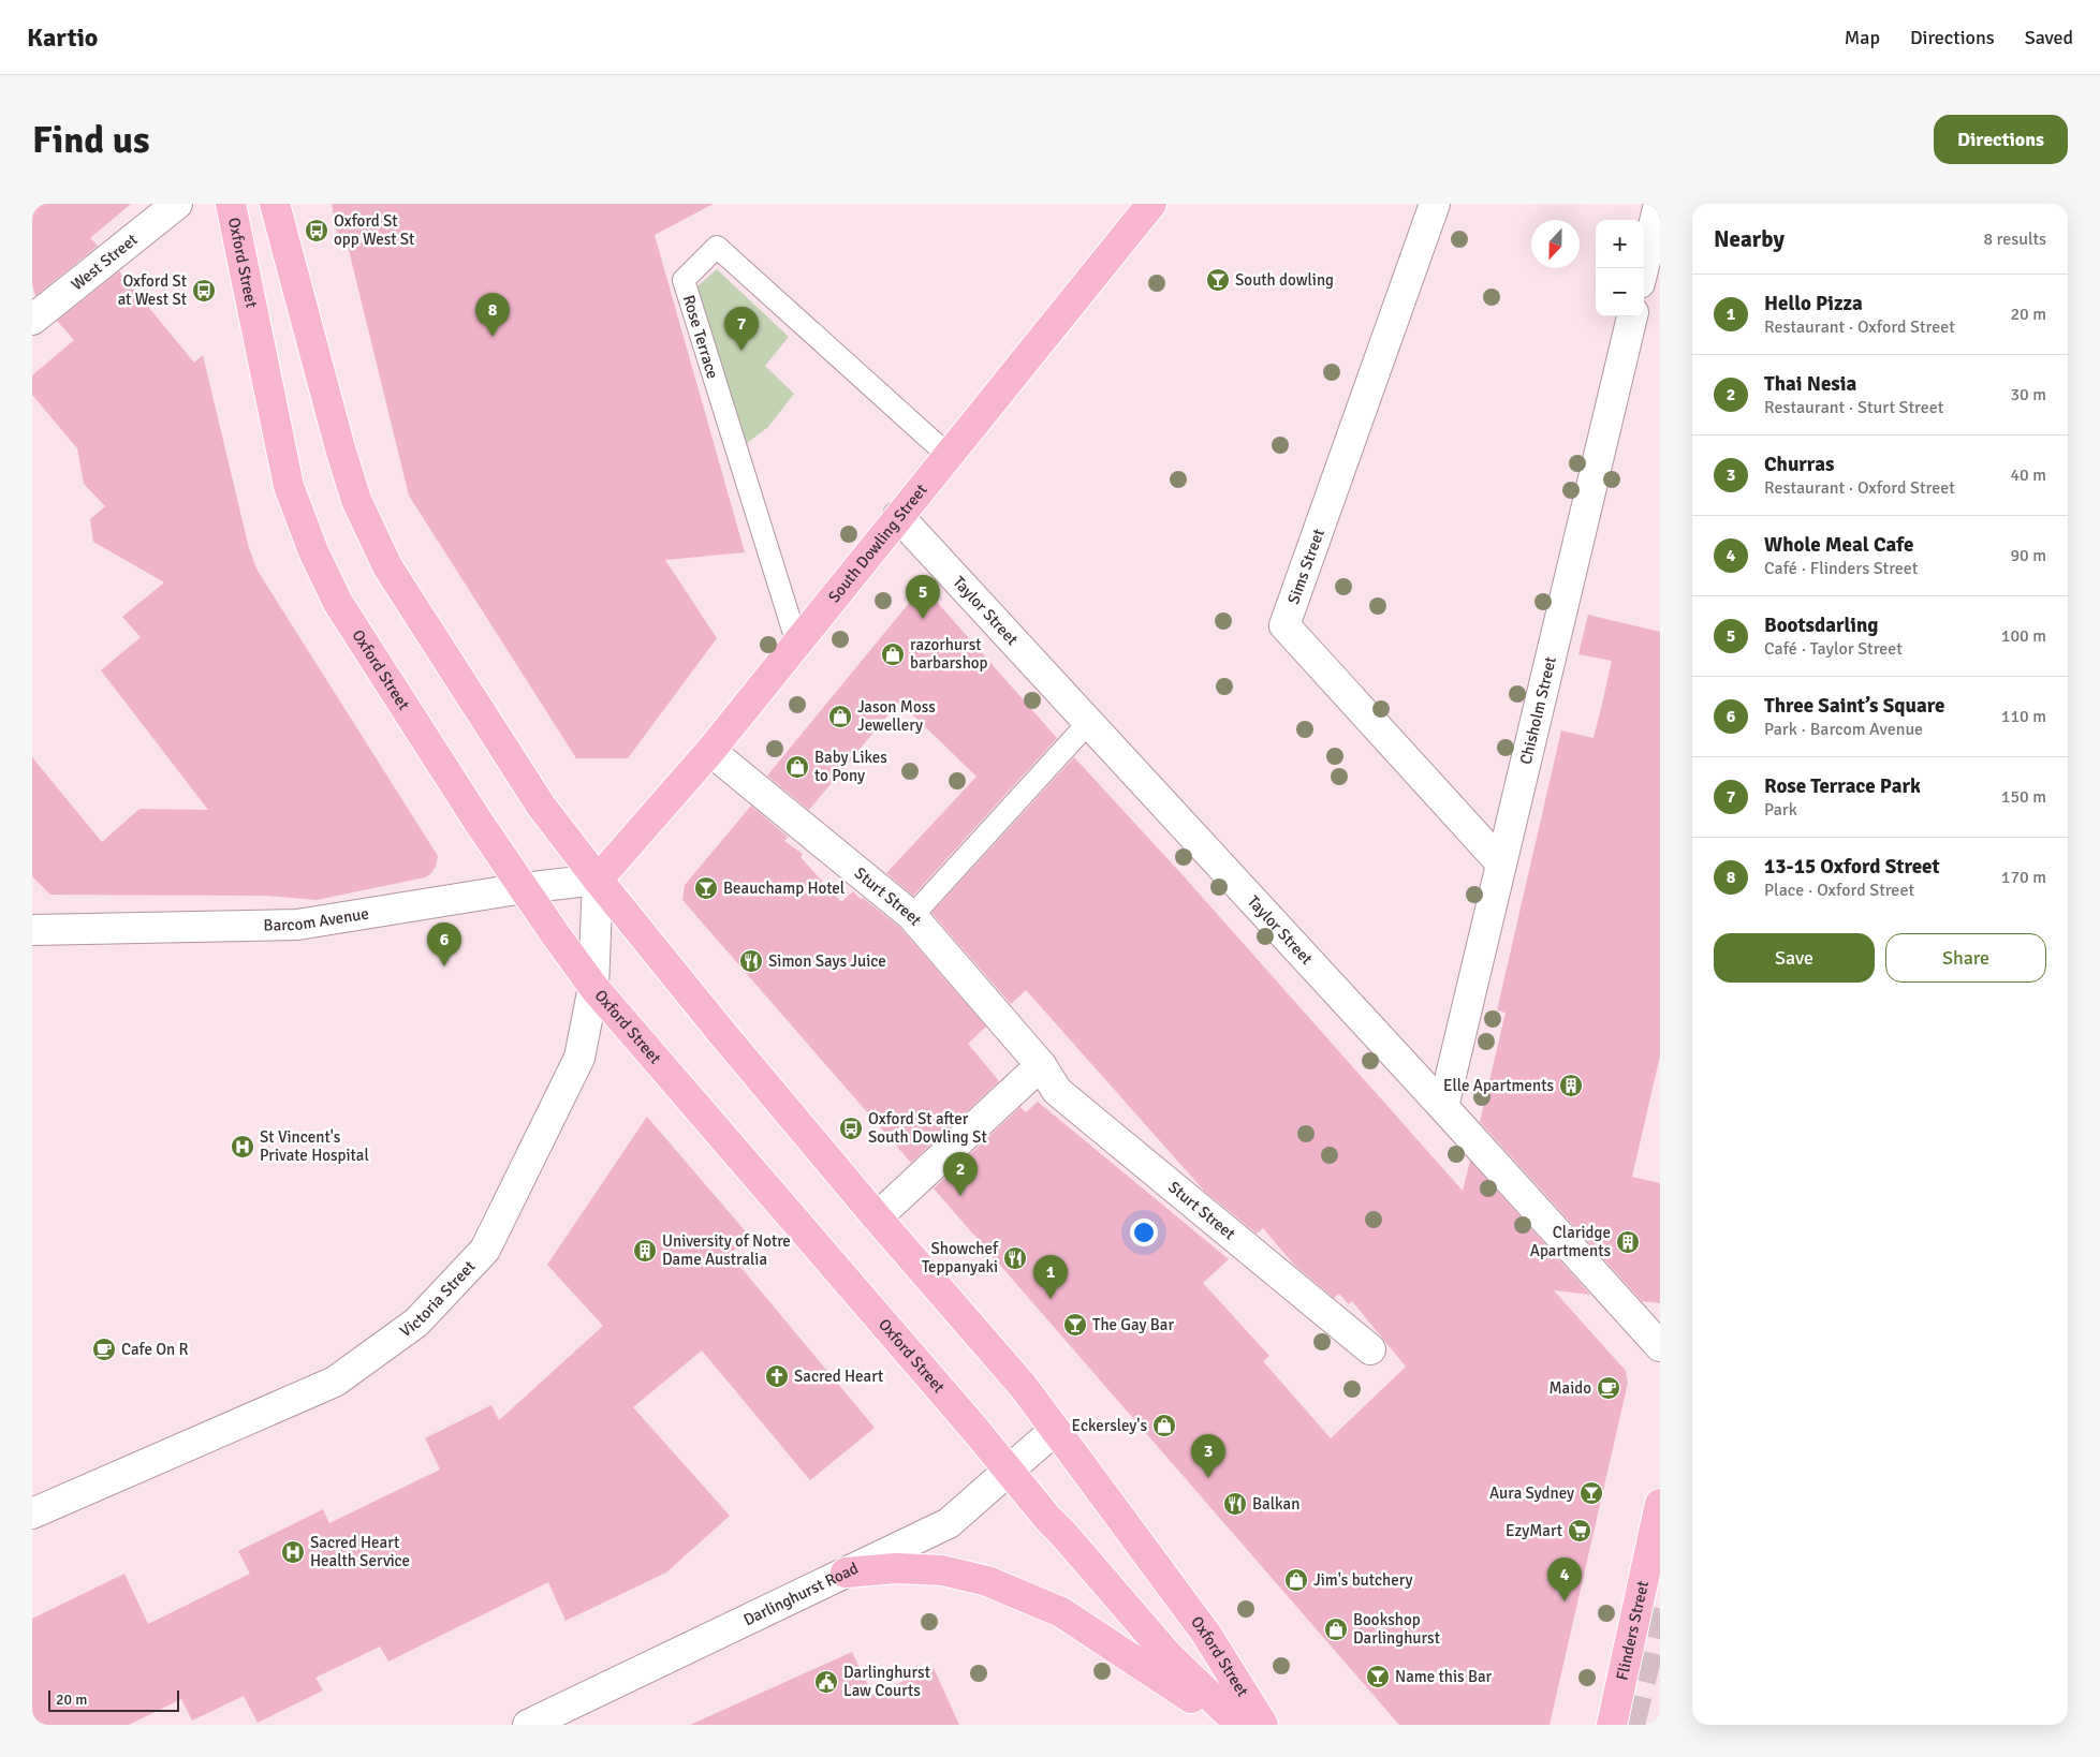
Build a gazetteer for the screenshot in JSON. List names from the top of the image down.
{
  "streets": {
    "main road": ["Oxford Street", "South Dowling Street", "Flinders Street"],
    "street": [
      "West Street",
      "Sims Street",
      "Taylor Street",
      "Chisholm Street",
      "Sturt Street",
      "Barcom Avenue",
      "Victoria Street",
      "Darlinghurst Road"
    ],
    "lane": ["Rose Terrace"]
  },
  "crossings": [
    ["Oxford Street", "South Dowling Street"],
    ["Oxford Street", "Barcom Avenue"],
    ["Oxford Street", "Victoria Street"],
    ["Oxford Street", "Darlinghurst Road"],
    ["Rose Terrace", "South Dowling Street"],
    ["South Dowling Street", "Taylor Street"],
    ["South Dowling Street", "Sturt Street"],
    ["South Dowling Street", "Barcom Avenue"],
    ["South Dowling Street", "Victoria Street"],
    ["Sims Street", "Chisholm Street"],
    ["Taylor Street", "Chisholm Street"],
    ["Barcom Avenue", "Victoria Street"]
  ],
  "places": {
    "bus stop": ["Oxford St opp West St", "Oxford St at West St", "Oxford St after South Dowling St"],
    "bar": [
      "South dowling",
      "Beauchamp Hotel",
      "The Gay Bar",
      "Aura Sydney",
      "Name this Bar"
    ],
    "shop": [
      "razorhurst barbarshop",
      "Jason Moss Jewellery",
      "Baby Likes to Pony",
      "Eckersley's",
      "Jim's butchery",
      "Bookshop Darlinghurst"
    ],
    "restaurant": ["Simon Says Juice", "Showchef Teppanyaki", "Balkan"],
    "building": ["Elle Apartments", "Claridge Apartments", "University of Notre Dame Australia"],
    "hospital": ["St Vincent's Private Hospital", "Sacred Heart Health Service"],
    "cafe": ["Cafe On R", "Maido"],
    "church": ["Sacred Heart"],
    "supermarket": ["EzyMart"],
    "public building": ["Darlinghurst Law Courts"]
  },
  "scale_bar": "20 m",
  "north": "bottom",
  "page": {
    "header": "Kartio",
    "nav": ["Map", "Directions", "Saved"],
    "buttons": [
      "Directions",
      ["Save", "Share"]
    ],
    "title": "Find us",
    "heading": ["Nearby", "8 results"],
    "map_buttons": ["+", "−"],
    "list": [
      {
        "mark": "1",
        "name": "Hello Pizza",
        "note": "Restaurant · Oxford Street",
        "value": "20 m"
      },
      {
        "mark": "2",
        "name": "Thai Nesia",
        "note": "Restaurant · Sturt Street",
        "value": "30 m"
      },
      {
        "mark": "3",
        "name": "Churras",
        "note": "Restaurant · Oxford Street",
        "value": "40 m"
      },
      {
        "mark": "4",
        "name": "Whole Meal Cafe",
        "note": "Café · Flinders Street",
        "value": "90 m"
      },
      {
        "mark": "5",
        "name": "Bootsdarling",
        "note": "Café · Taylor Street",
        "value": "100 m"
      },
      {
        "mark": "6",
        "name": "Three Saint’s Square",
        "note": "Park · Barcom Avenue",
        "value": "110 m"
      },
      {
        "mark": "7",
        "name": "Rose Terrace Park",
        "note": "Park",
        "value": "150 m"
      },
      {
        "mark": "8",
        "name": "13-15 Oxford Street",
        "note": "Place · Oxford Street",
        "value": "170 m"
      }
    ],
    "pins": [
      "8",
      "7",
      "5",
      "6",
      "2",
      "1",
      "3",
      "4"
    ],
    "scale": "20 m"
  }
}
